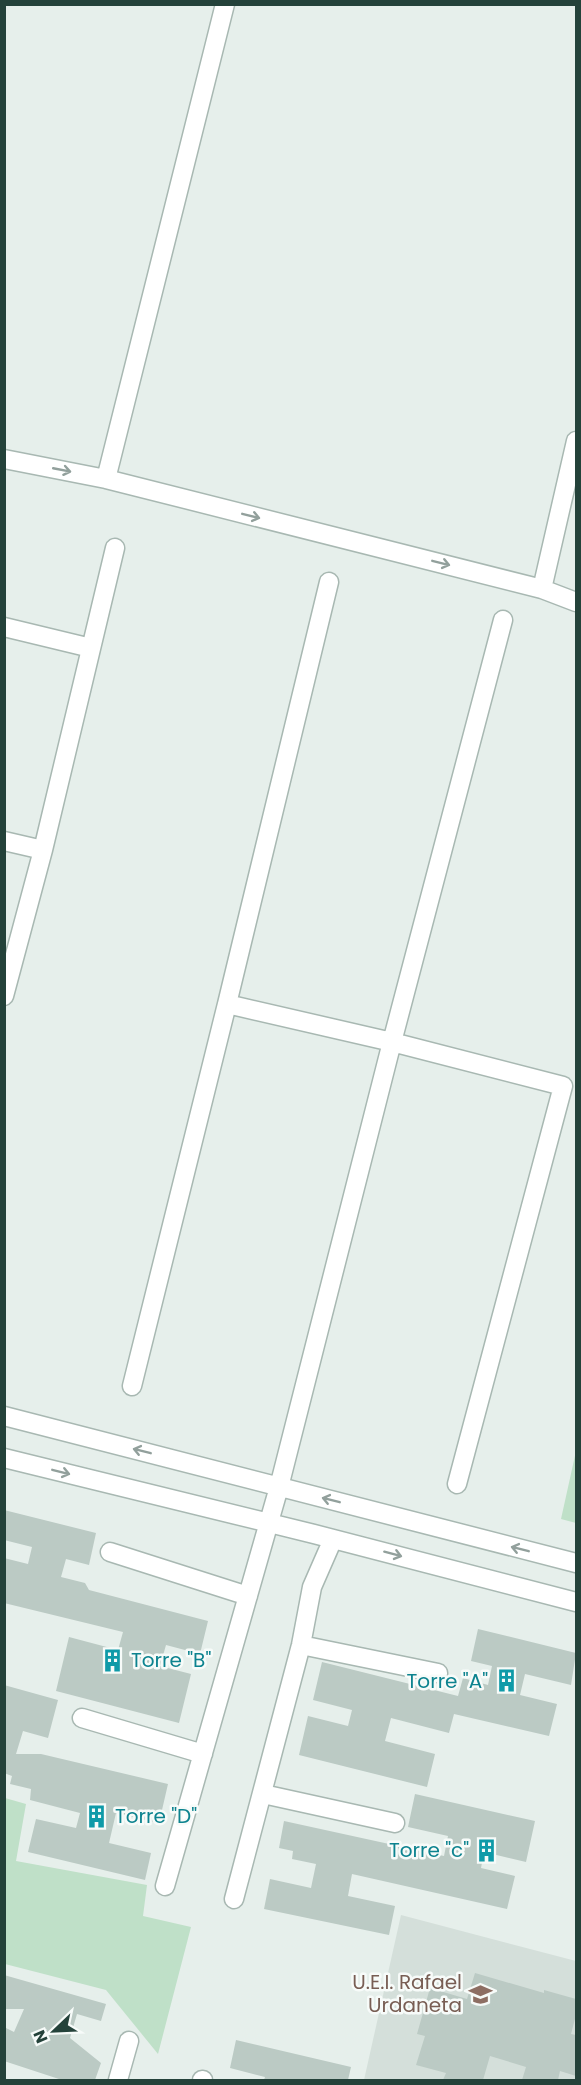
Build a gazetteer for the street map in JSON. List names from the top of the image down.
{
  "places": {
    "building": [
      "Torre \"B\"",
      "Torre \"A\"",
      "Torre \"D\"",
      "Torre \"c\""
    ],
    "school or university": ["U.E.I. Rafael Urdaneta"]
  },
  "north": "bottom left"
}
